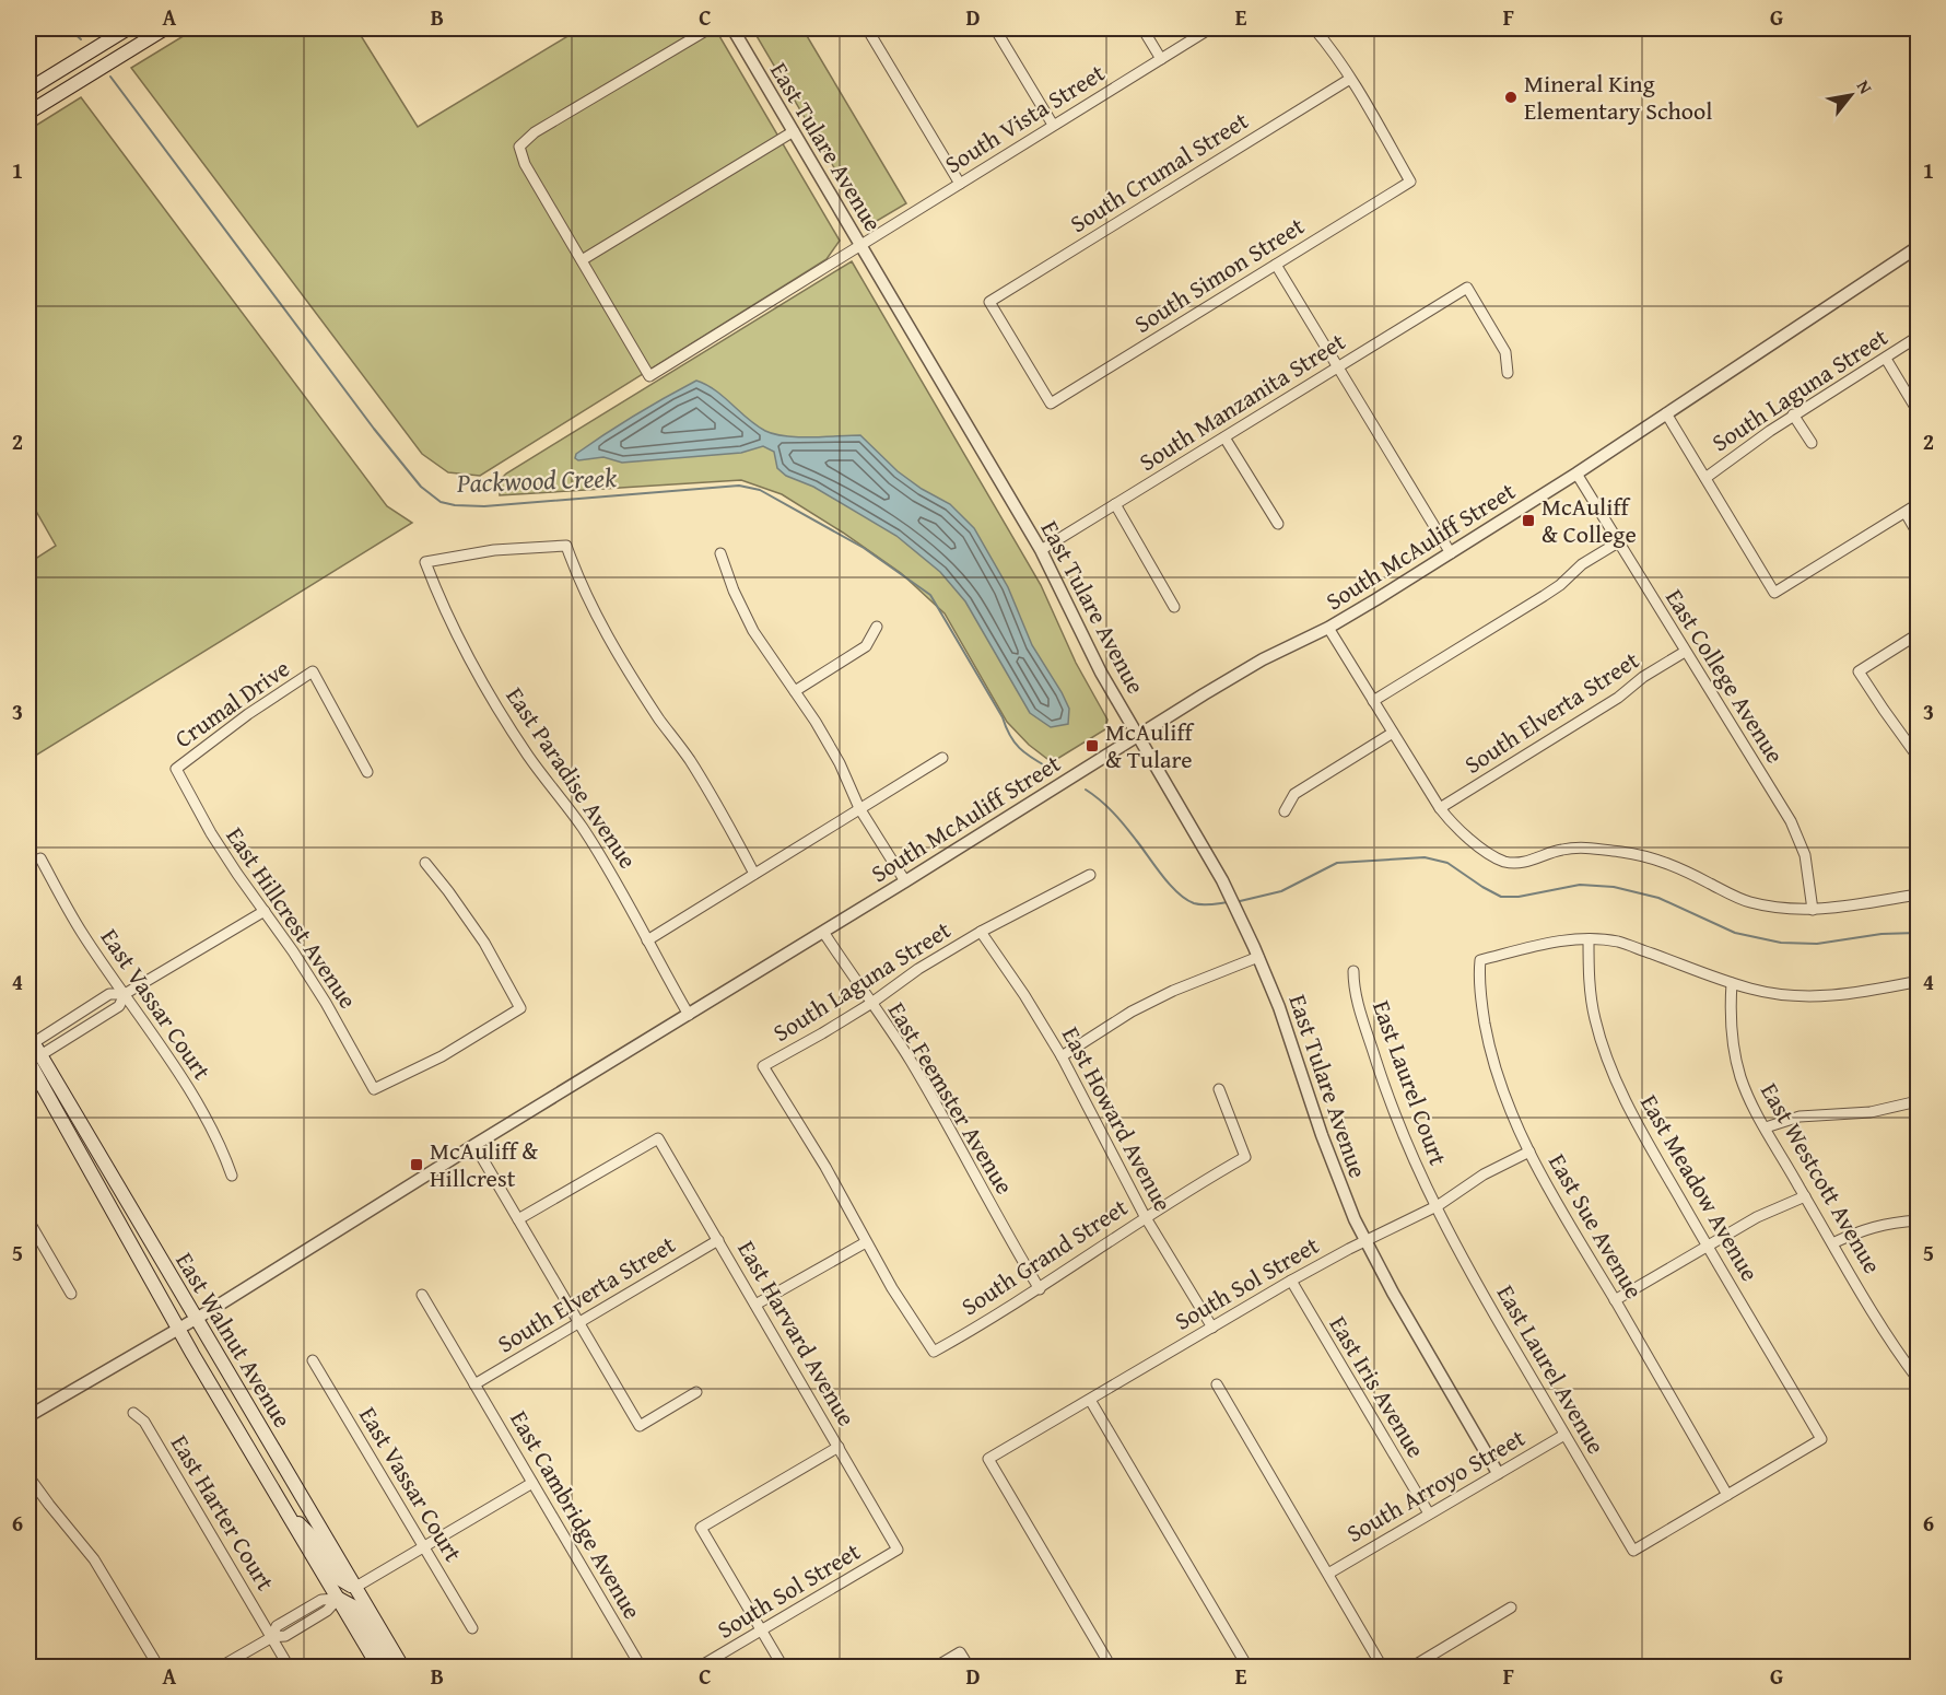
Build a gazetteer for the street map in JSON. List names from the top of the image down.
{
  "streets": {
    "main road": ["East Walnut Avenue"],
    "street": [
      "South Vista Street",
      "East Tulare Avenue",
      "South Crumal Street",
      "South Simon Street",
      "South Laguna Street",
      "South Manzanita Street",
      "South McAuliff Street",
      "East College Avenue",
      "Crumal Drive",
      "South Elverta Street",
      "East Paradise Avenue",
      "East Hillcrest Avenue",
      "East Vassar Court",
      "East Laurel Court",
      "East Feemster Avenue",
      "East Howard Avenue",
      "East Westcott Avenue",
      "East Meadow Avenue",
      "East Sue Avenue",
      "South Grand Street",
      "South Sol Street",
      "East Harvard Avenue",
      "East Laurel Avenue",
      "East Iris Avenue",
      "South Arroyo Street",
      "East Harter Court",
      "East Cambridge Avenue"
    ]
  },
  "crossings": [
    ["South Vista Street", "East Tulare Avenue"],
    ["East Tulare Avenue", "South Manzanita Street"],
    ["East Tulare Avenue", "South McAuliff Street"],
    ["East Tulare Avenue", "South Sol Street"],
    ["East Tulare Avenue", "South Arroyo Street"],
    ["South Crumal Street", "South Simon Street"],
    ["South Laguna Street", "East Feemster Avenue"],
    ["South Laguna Street", "East Howard Avenue"],
    ["South Laguna Street", "South Grand Street"],
    ["South McAuliff Street", "East College Avenue"],
    ["South McAuliff Street", "East Paradise Avenue"],
    ["South McAuliff Street", "East Feemster Avenue"],
    ["South McAuliff Street", "East Walnut Avenue"],
    ["East College Avenue", "South Elverta Street"],
    ["Crumal Drive", "East Hillcrest Avenue"],
    ["South Elverta Street", "East Harvard Avenue"],
    ["South Elverta Street", "East Cambridge Avenue"],
    ["East Laurel Court", "South Sol Street"],
    ["East Laurel Court", "East Laurel Avenue"],
    ["East Feemster Avenue", "South Grand Street"],
    ["East Howard Avenue", "South Grand Street"],
    ["East Howard Avenue", "South Sol Street"],
    ["East Meadow Avenue", "East Sue Avenue"],
    ["East Meadow Avenue", "East Laurel Avenue"],
    ["East Sue Avenue", "South Sol Street"],
    ["East Sue Avenue", "East Laurel Avenue"],
    ["South Sol Street", "East Harvard Avenue"],
    ["South Sol Street", "East Laurel Avenue"],
    ["South Sol Street", "East Iris Avenue"],
    ["East Laurel Avenue", "South Arroyo Street"],
    ["East Iris Avenue", "South Arroyo Street"]
  ],
  "water": ["Packwood Creek"],
  "places": {
    "other": ["Mineral King Elementary School"],
    "transit": ["McAuliff & College", "McAuliff & Tulare", "McAuliff & Hillcrest"]
  },
  "north": "top right",
  "grid": {
    "columns": [
      "A",
      "B",
      "C",
      "D",
      "E",
      "F",
      "G"
    ],
    "rows": [
      "1",
      "2",
      "3",
      "4",
      "5",
      "6"
    ]
  }
}
